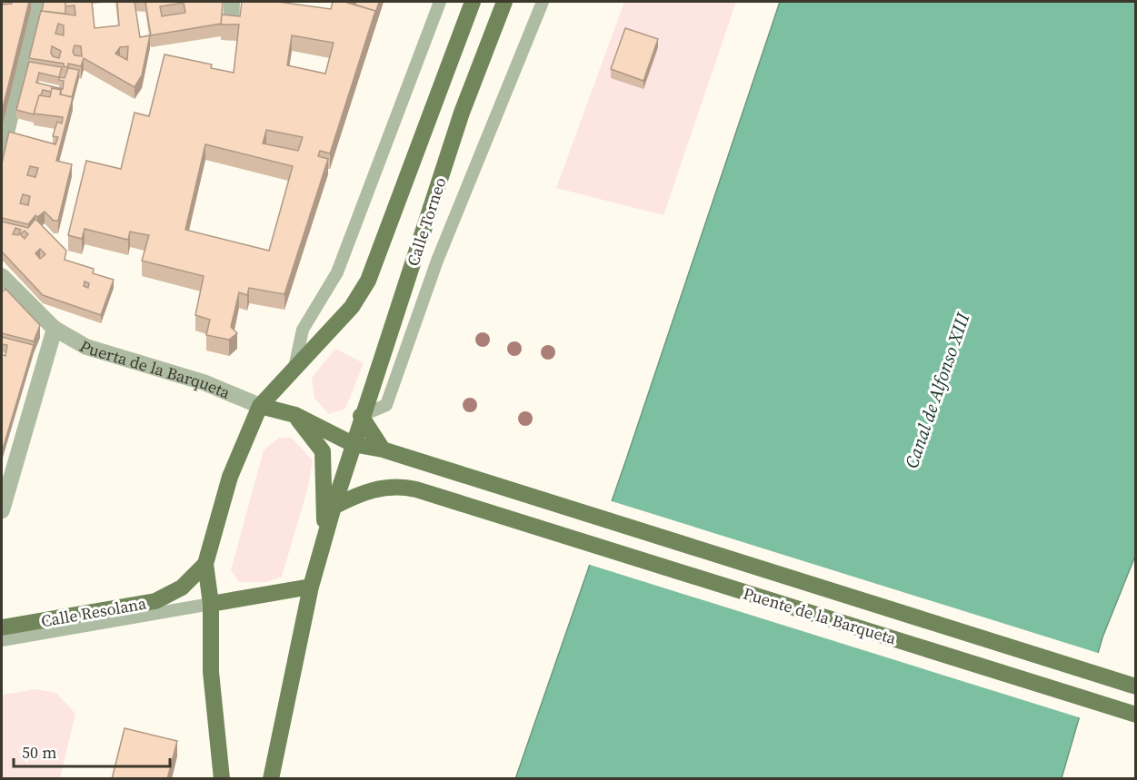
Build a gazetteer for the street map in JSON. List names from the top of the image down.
{
  "streets": {
    "main road": ["Calle Torneo", "Calle Resolana", "Puente de la Barqueta"],
    "street": ["Puerta de la Barqueta"]
  },
  "crossings": [
    ["Calle Torneo", "Puerta de la Barqueta"],
    ["Calle Torneo", "Calle Resolana"],
    ["Calle Torneo", "Puente de la Barqueta"],
    ["Puerta de la Barqueta", "Puente de la Barqueta"]
  ],
  "water": ["Canal de Alfonso XIII"],
  "scale_bar": "50 m"
}
